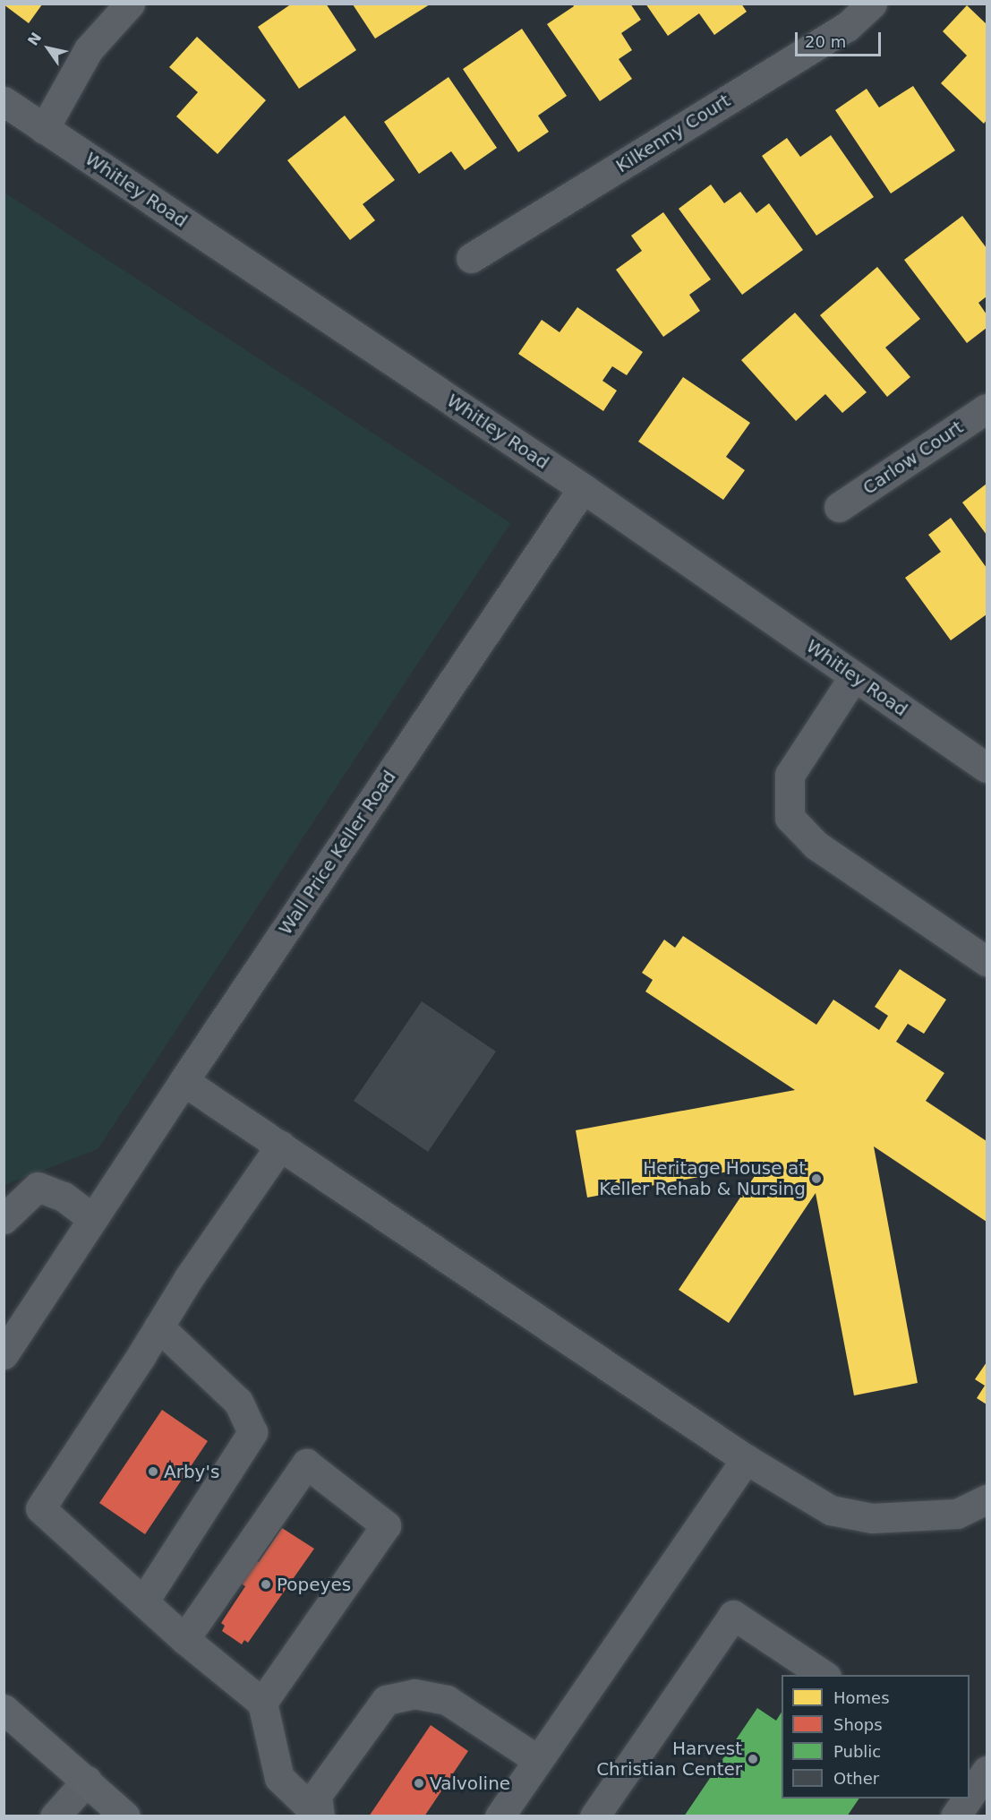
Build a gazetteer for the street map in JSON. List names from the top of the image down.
{
  "streets": {
    "street": [
      "Kilkenny Court",
      "Whitley Road",
      "Carlow Court",
      "Wall Price Keller Road"
    ]
  },
  "crossings": [
    ["Whitley Road", "Wall Price Keller Road"]
  ],
  "places": [
    "Heritage House at Keller Rehab & Nursing",
    "Arby's",
    "Popeyes",
    "Harvest Christian Center",
    "Valvoline"
  ],
  "legend": [
    "Homes",
    "Shops",
    "Public",
    "Other"
  ],
  "scale_bar": "20 m",
  "north": "top left"
}
